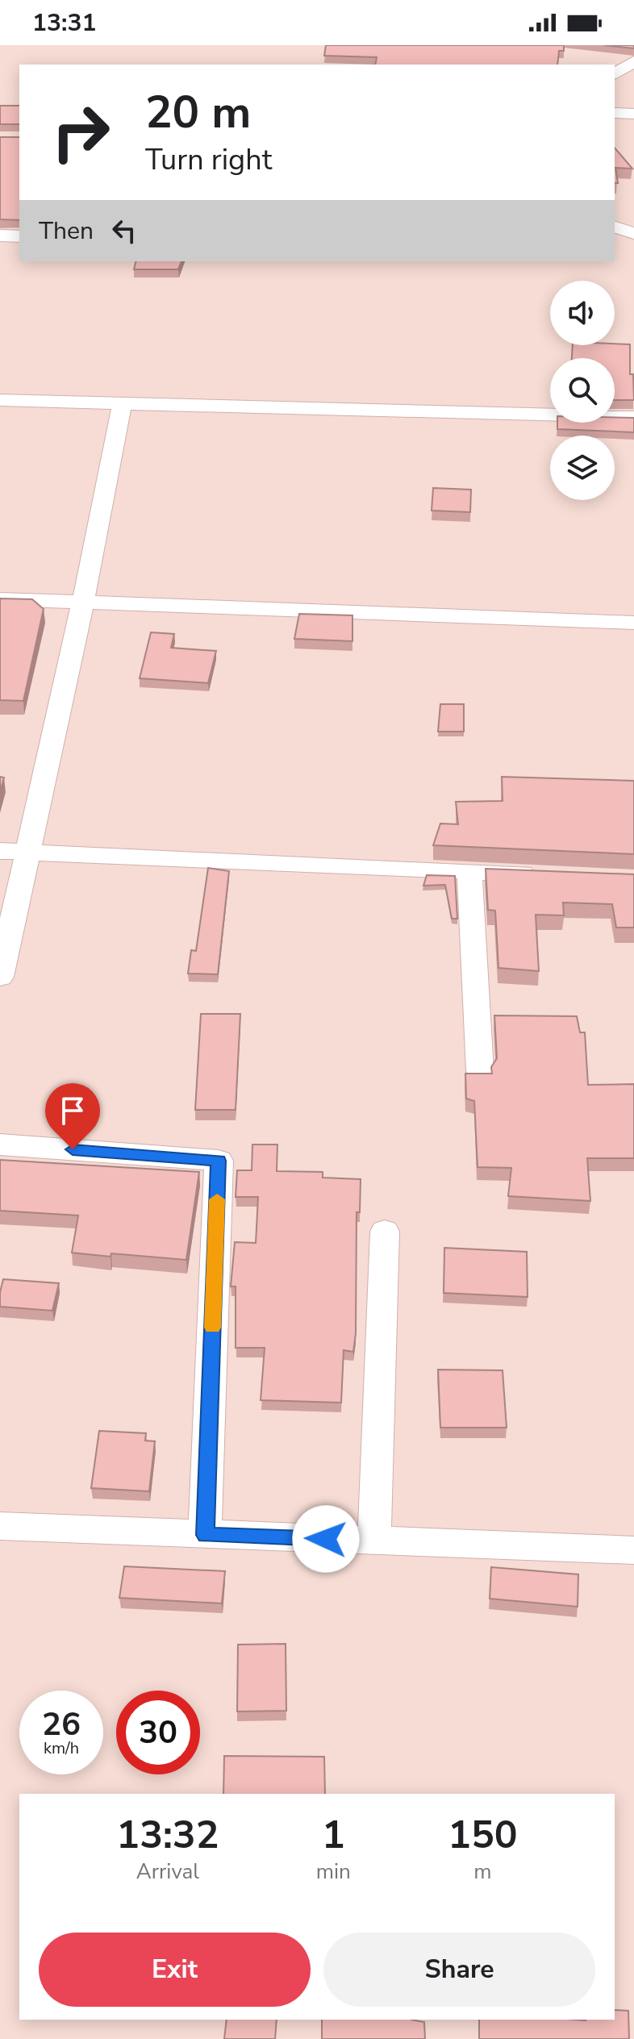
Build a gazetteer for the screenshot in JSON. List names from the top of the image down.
{
  "page": {
    "status": "13:31",
    "turn": ["20 m", "Turn right"],
    "then": "Then",
    "speed": "26 km/h",
    "limit": "30",
    "eta": [
      "13:32",
      "Arrival",
      "1",
      "min",
      "150",
      "m"
    ],
    "buttons": ["Exit", "Share"]
  }
}
